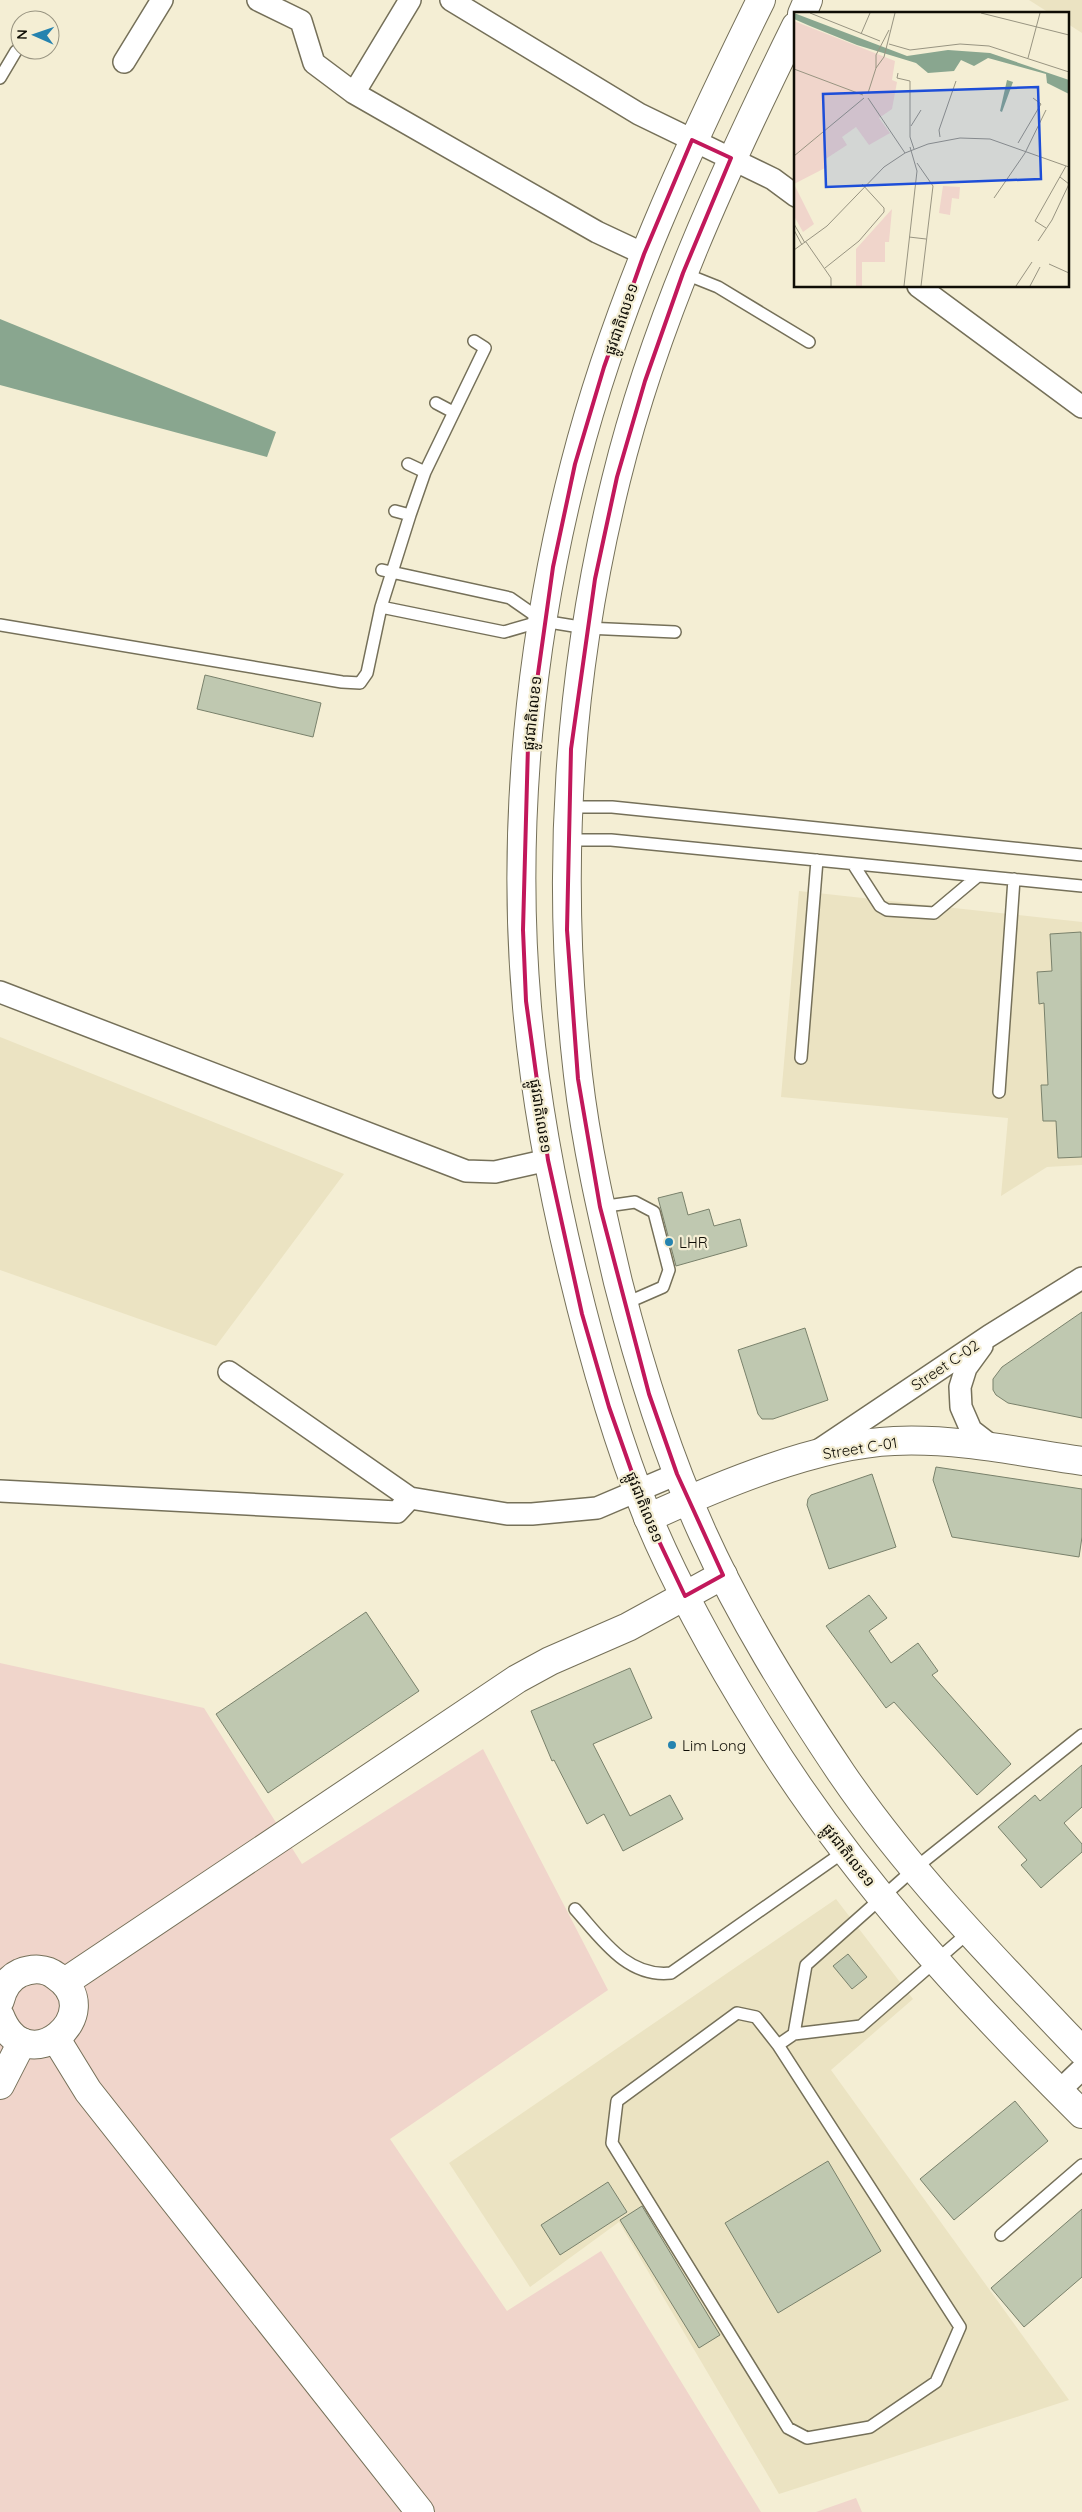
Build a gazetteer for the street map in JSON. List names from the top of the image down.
{
  "streets": {
    "main road": ["ផ្លូវជាតិលេខ១", "Street C-01"],
    "street": ["Street C-02"]
  },
  "crossings": [
    ["ផ្លូវជាតិលេខ១", "Street C-01"],
    ["Street C-02", "Street C-01"]
  ],
  "places": ["LHR", "Lim Long"],
  "north": "left"
}
